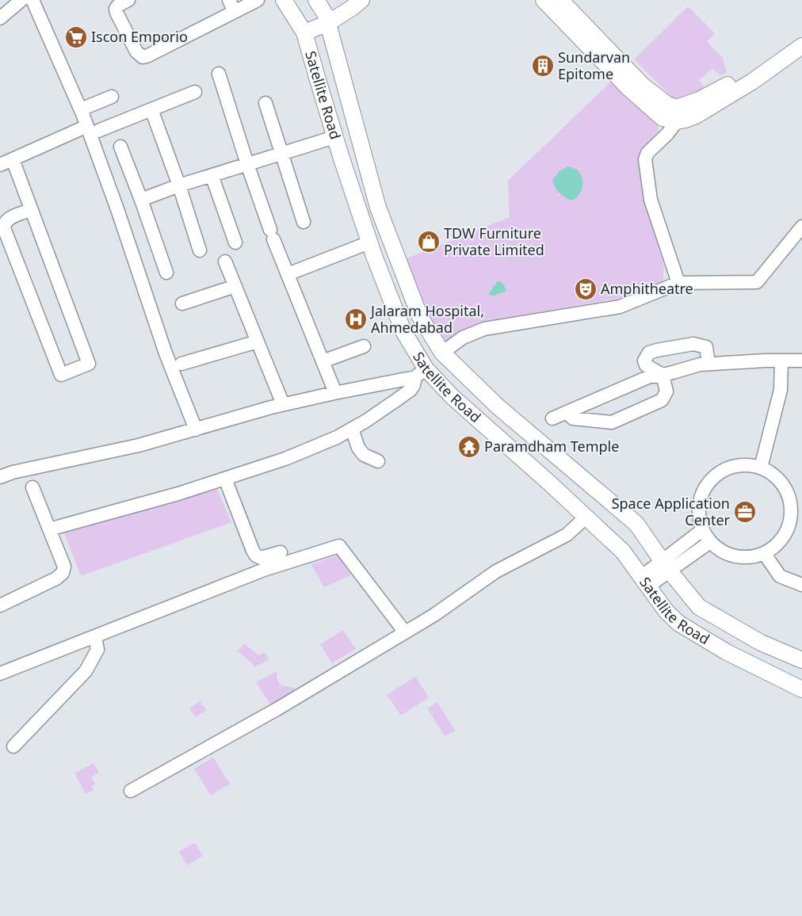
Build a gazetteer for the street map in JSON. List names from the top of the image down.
{
  "streets": {
    "main road": ["Satellite Road"]
  },
  "places": {
    "supermarket": ["Iscon Emporio"],
    "building": ["Sundarvan Epitome"],
    "shop": ["TDW Furniture Private Limited"],
    "theatre": ["Amphitheatre"],
    "hospital": ["Jalaram Hospital, Ahmedabad"],
    "temple": ["Paramdham Temple"],
    "office": ["Space Application Center"]
  }
}
